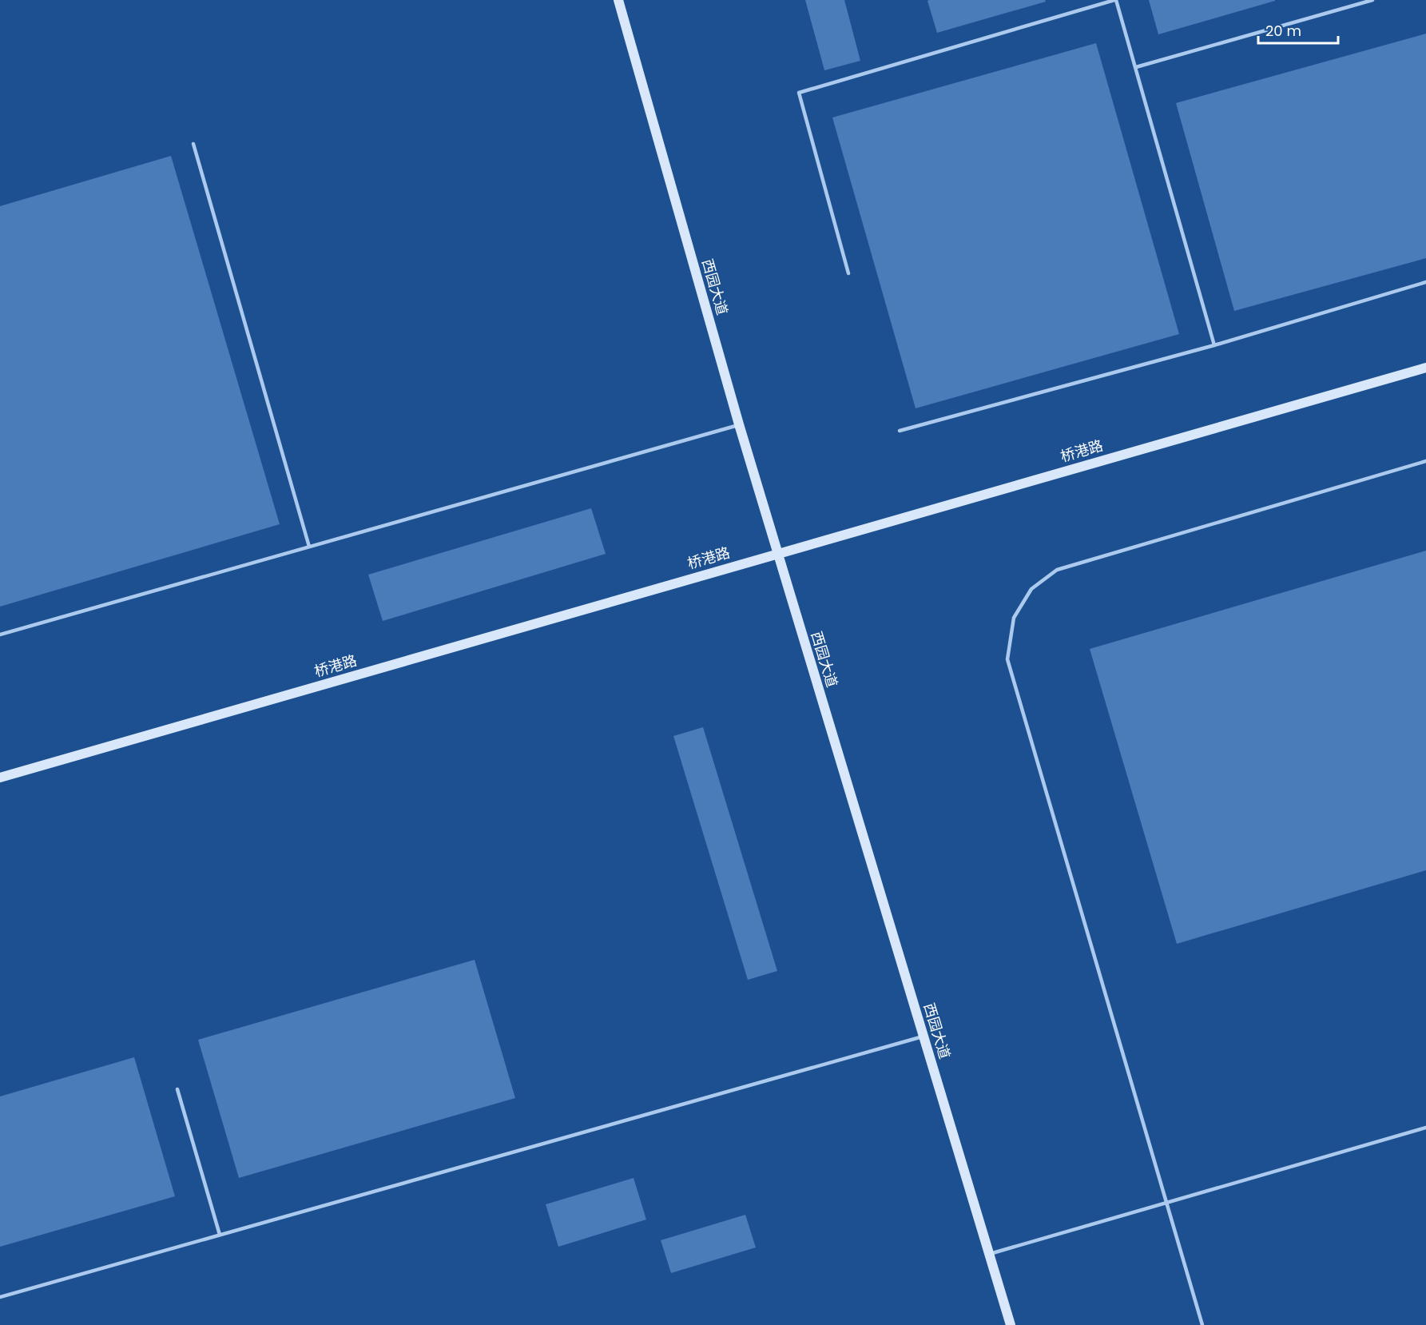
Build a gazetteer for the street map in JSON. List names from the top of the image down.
{
  "streets": {
    "street": ["西园大道", "桥港路"]
  },
  "crossings": [
    ["西园大道", "桥港路"]
  ],
  "scale_bar": "20 m"
}
